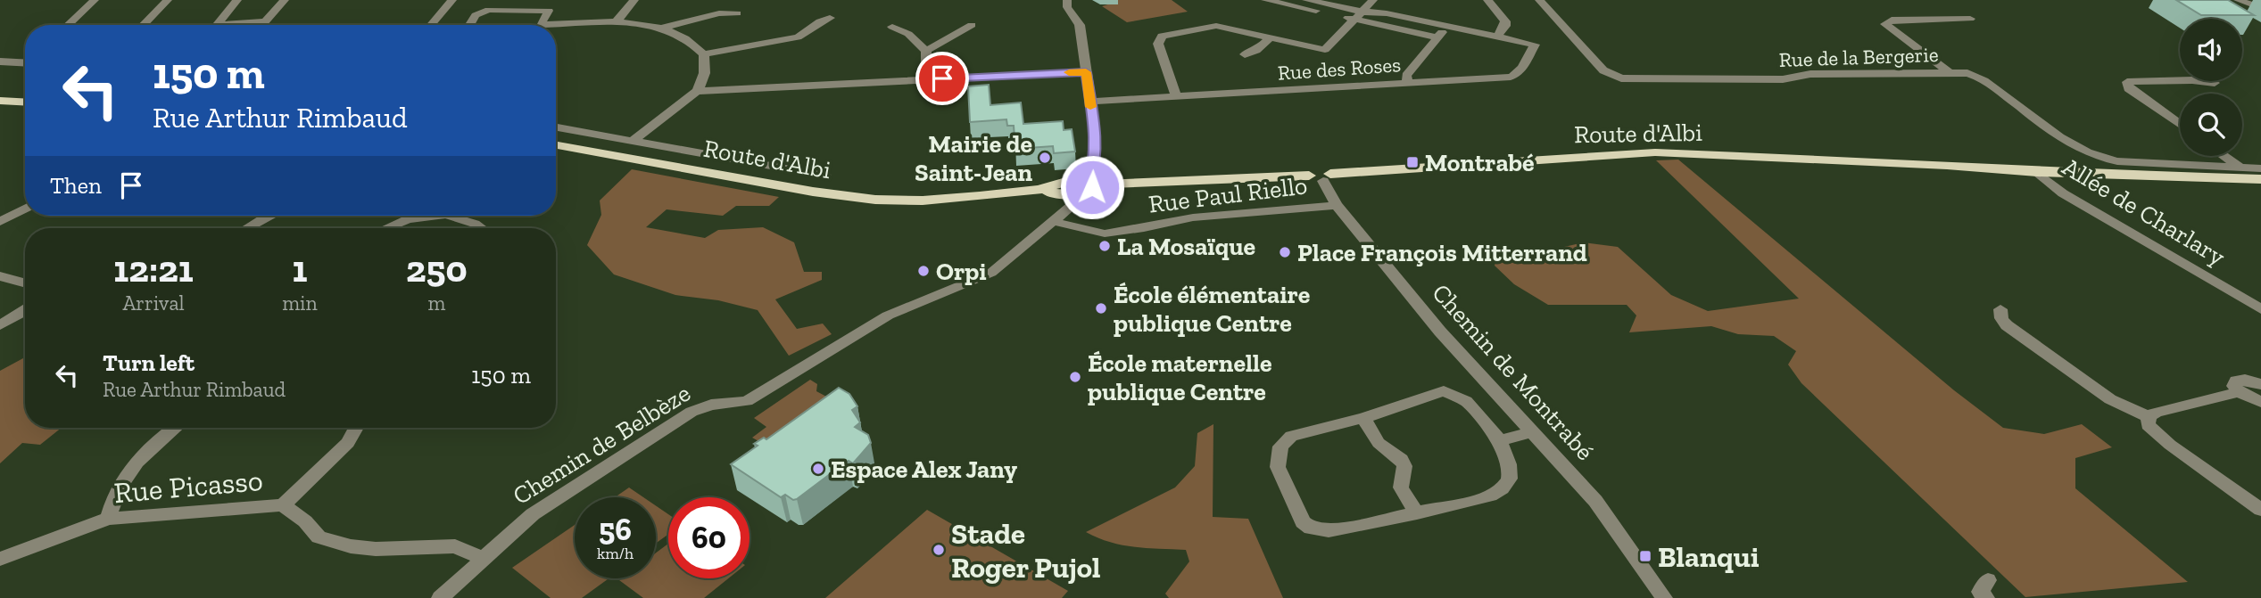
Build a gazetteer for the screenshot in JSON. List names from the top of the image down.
{
  "streets": {
    "main road": ["Route d'Albi"],
    "street": [
      "Rue de la Bergerie",
      "Rue des Roses",
      "Rue Paul Riello",
      "Allée de Charlary",
      "Chemin de Montrabé",
      "Chemin de Belbèze",
      "Rue Picasso"
    ]
  },
  "crossings": [
    ["Rue de la Bergerie", "Route d'Albi"],
    ["Route d'Albi", "Allée de Charlary"],
    ["Route d'Albi", "Chemin de Montrabé"],
    ["Route d'Albi", "Chemin de Belbèze"],
    ["Rue Paul Riello", "Chemin de Montrabé"],
    ["Rue Paul Riello", "Chemin de Belbèze"],
    ["Chemin de Belbèze", "Rue Picasso"]
  ],
  "places": {
    "other": [
      "Mairie de Saint-Jean",
      "La Mosaïque",
      "Place François Mitterrand",
      "Orpi",
      "École élémentaire publique Centre",
      "École maternelle publique Centre",
      "Espace Alex Jany",
      "Stade Roger Pujol"
    ],
    "transit": ["Montrabé", "Blanqui"]
  },
  "page": {
    "turn": ["150 m", "Rue Arthur Rimbaud"],
    "then": "Then",
    "eta": [
      "12:21",
      "Arrival",
      "1",
      "min",
      "250",
      "m"
    ],
    "list": [
      {
        "name": "Turn left",
        "note": "Rue Arthur Rimbaud",
        "value": "150 m"
      }
    ],
    "speed": "56 km/h",
    "limit": "60"
  }
}
